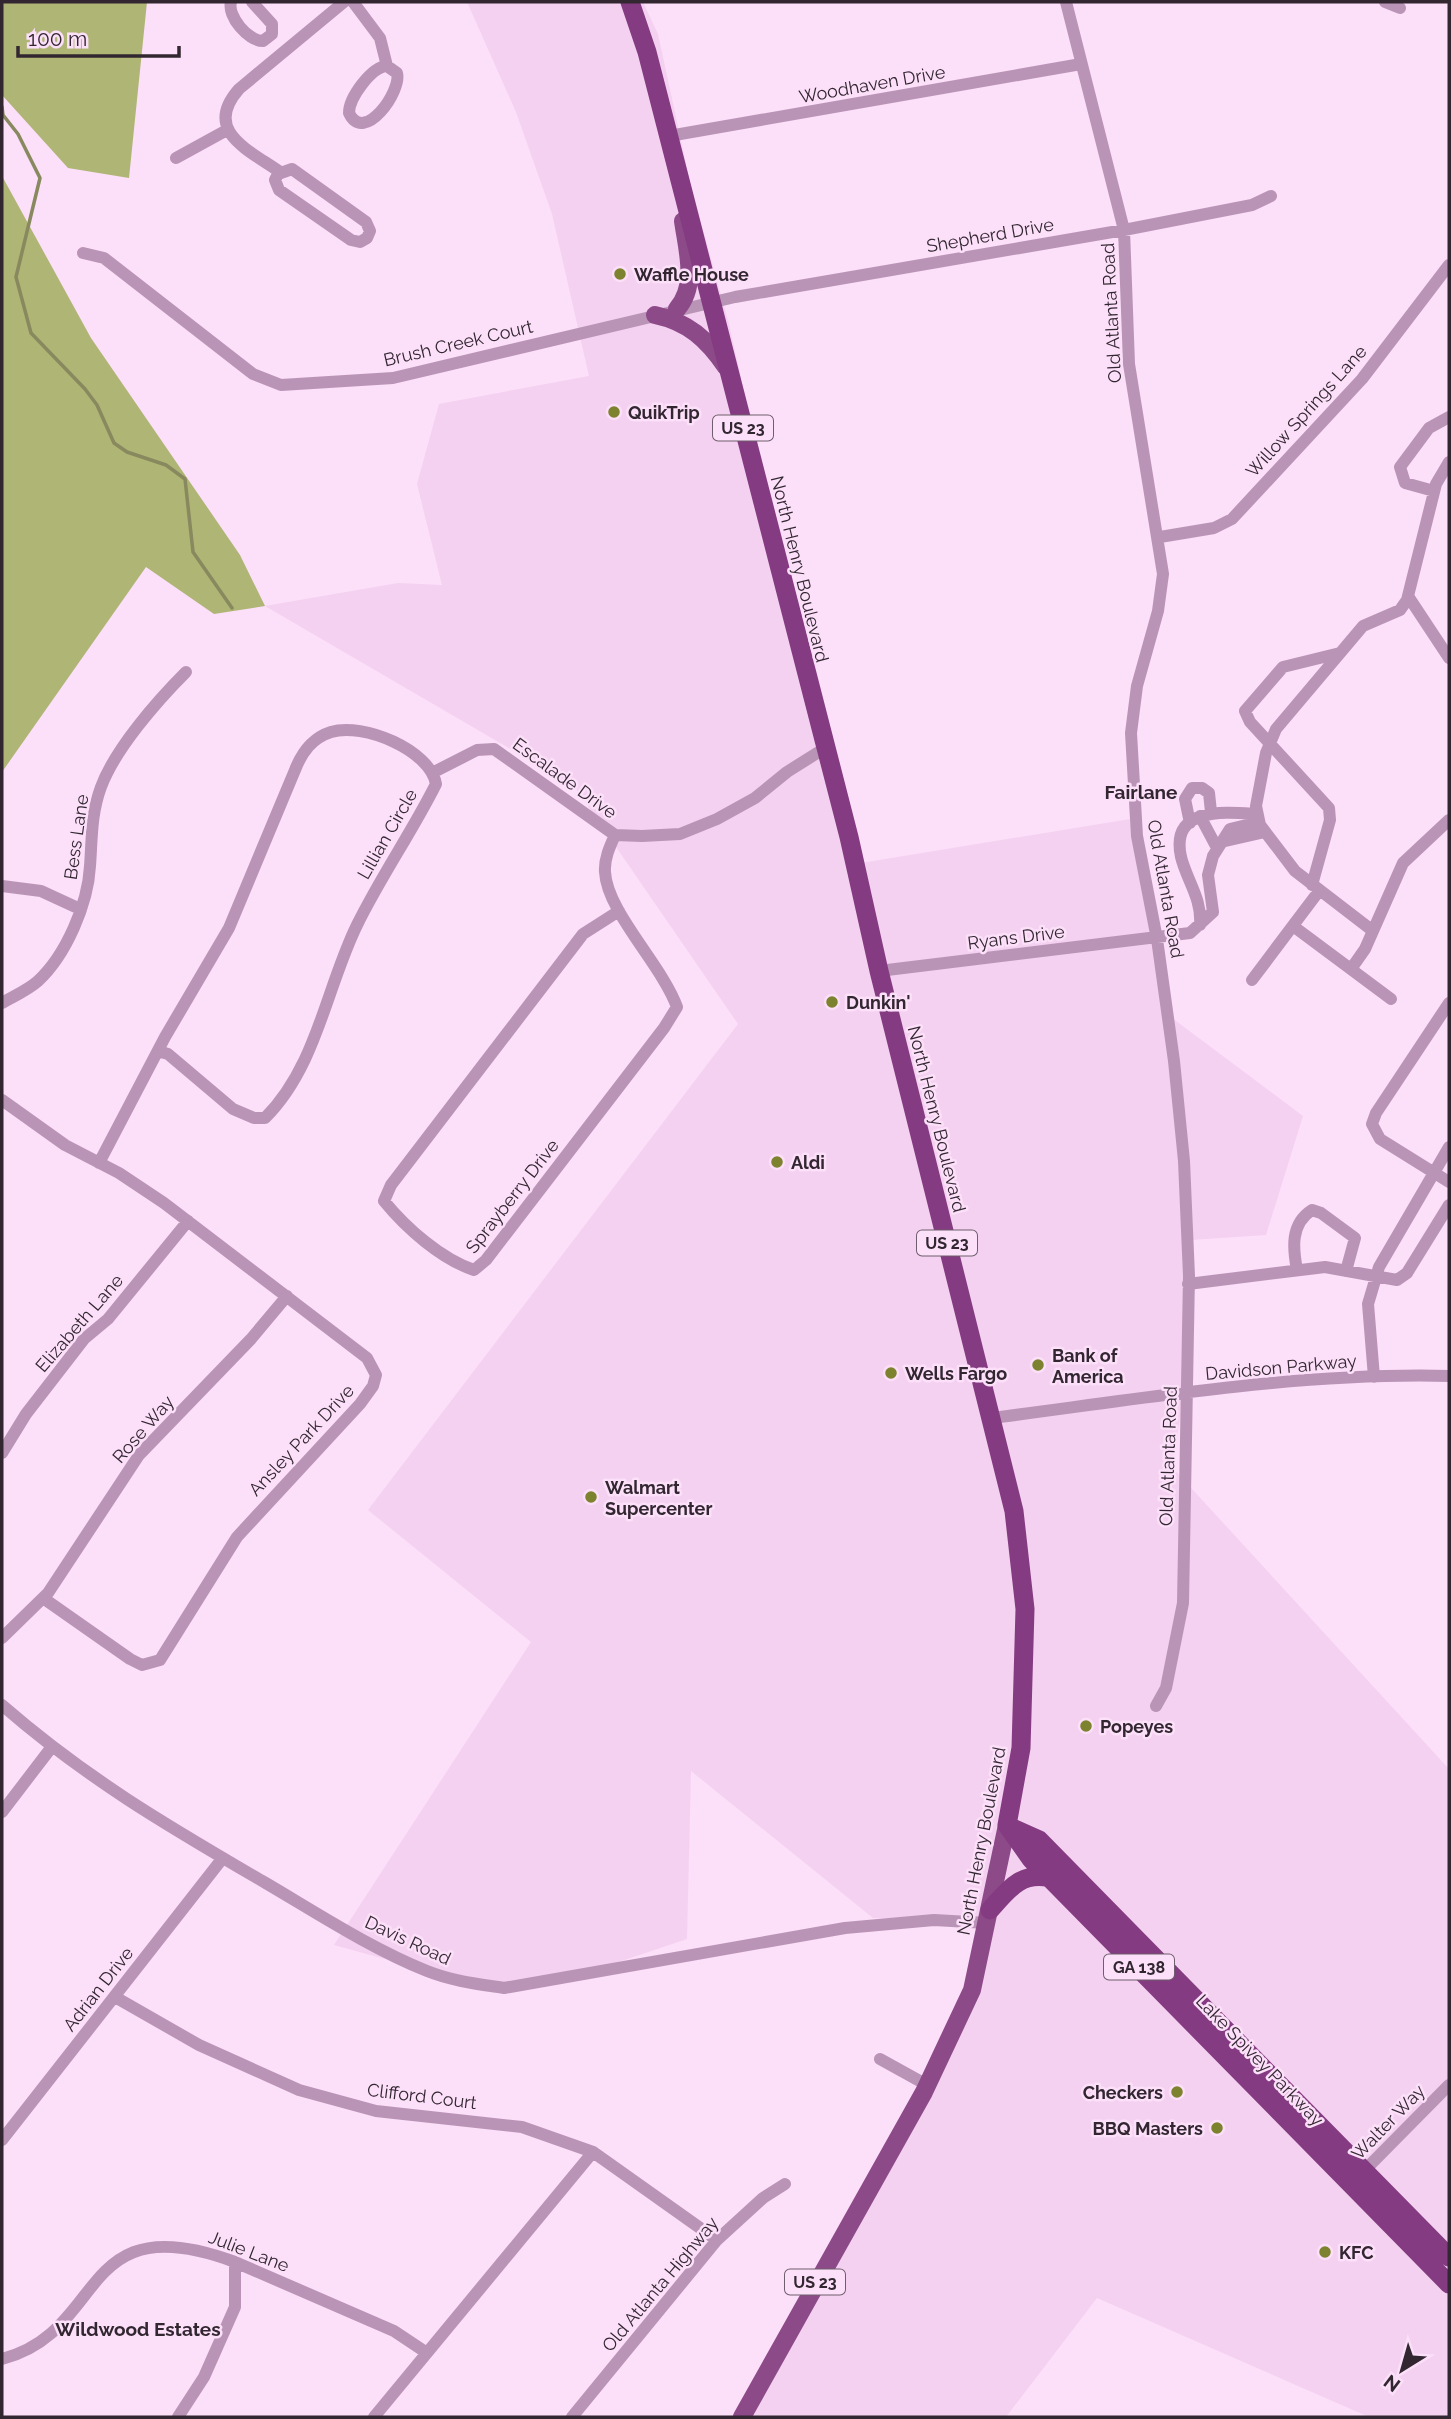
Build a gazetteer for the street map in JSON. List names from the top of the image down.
{
  "streets": {
    "highway": [
      "US 23",
      "North Henry Boulevard",
      "GA 138",
      "Lake Spivey Parkway"
    ],
    "street": [
      "Woodhaven Drive",
      "Shepherd Drive",
      "Old Atlanta Road",
      "Brush Creek Court",
      "Willow Springs Lane",
      "Escalade Drive",
      "Lillian Circle",
      "Bess Lane",
      "Ryans Drive",
      "Sprayberry Drive",
      "Elizabeth Lane",
      "Davidson Parkway",
      "Rose Way",
      "Ansley Park Drive",
      "Davis Road",
      "Adrian Drive",
      "Clifford Court",
      "Walter Way",
      "Julie Lane",
      "Old Atlanta Highway"
    ]
  },
  "crossings": [
    ["Woodhaven Drive", "Old Atlanta Road"],
    ["Woodhaven Drive", "North Henry Boulevard"],
    ["Shepherd Drive", "Old Atlanta Road"],
    ["Shepherd Drive", "Brush Creek Court"],
    ["Shepherd Drive", "North Henry Boulevard"],
    ["Old Atlanta Road", "Willow Springs Lane"],
    ["Old Atlanta Road", "Ryans Drive"],
    ["Old Atlanta Road", "Davidson Parkway"],
    ["Brush Creek Court", "North Henry Boulevard"],
    ["North Henry Boulevard", "Escalade Drive"],
    ["North Henry Boulevard", "Ryans Drive"],
    ["North Henry Boulevard", "Davidson Parkway"],
    ["North Henry Boulevard", "Davis Road"],
    ["North Henry Boulevard", "Lake Spivey Parkway"],
    ["Escalade Drive", "Lillian Circle"],
    ["Escalade Drive", "Sprayberry Drive"],
    ["Elizabeth Lane", "Ansley Park Drive"],
    ["Rose Way", "Ansley Park Drive"],
    ["Davis Road", "Adrian Drive"],
    ["Adrian Drive", "Clifford Court"],
    ["Lake Spivey Parkway", "Walter Way"],
    ["Clifford Court", "Old Atlanta Highway"]
  ],
  "districts": ["Fairlane", "Wildwood Estates"],
  "places": [
    "Waffle House",
    "QuikTrip",
    "Dunkin'",
    "Aldi",
    "Bank of America",
    "Wells Fargo",
    "Walmart Supercenter",
    "Popeyes",
    "Checkers",
    "BBQ Masters",
    "KFC"
  ],
  "scale_bar": "100 m",
  "north": "bottom left"
}
